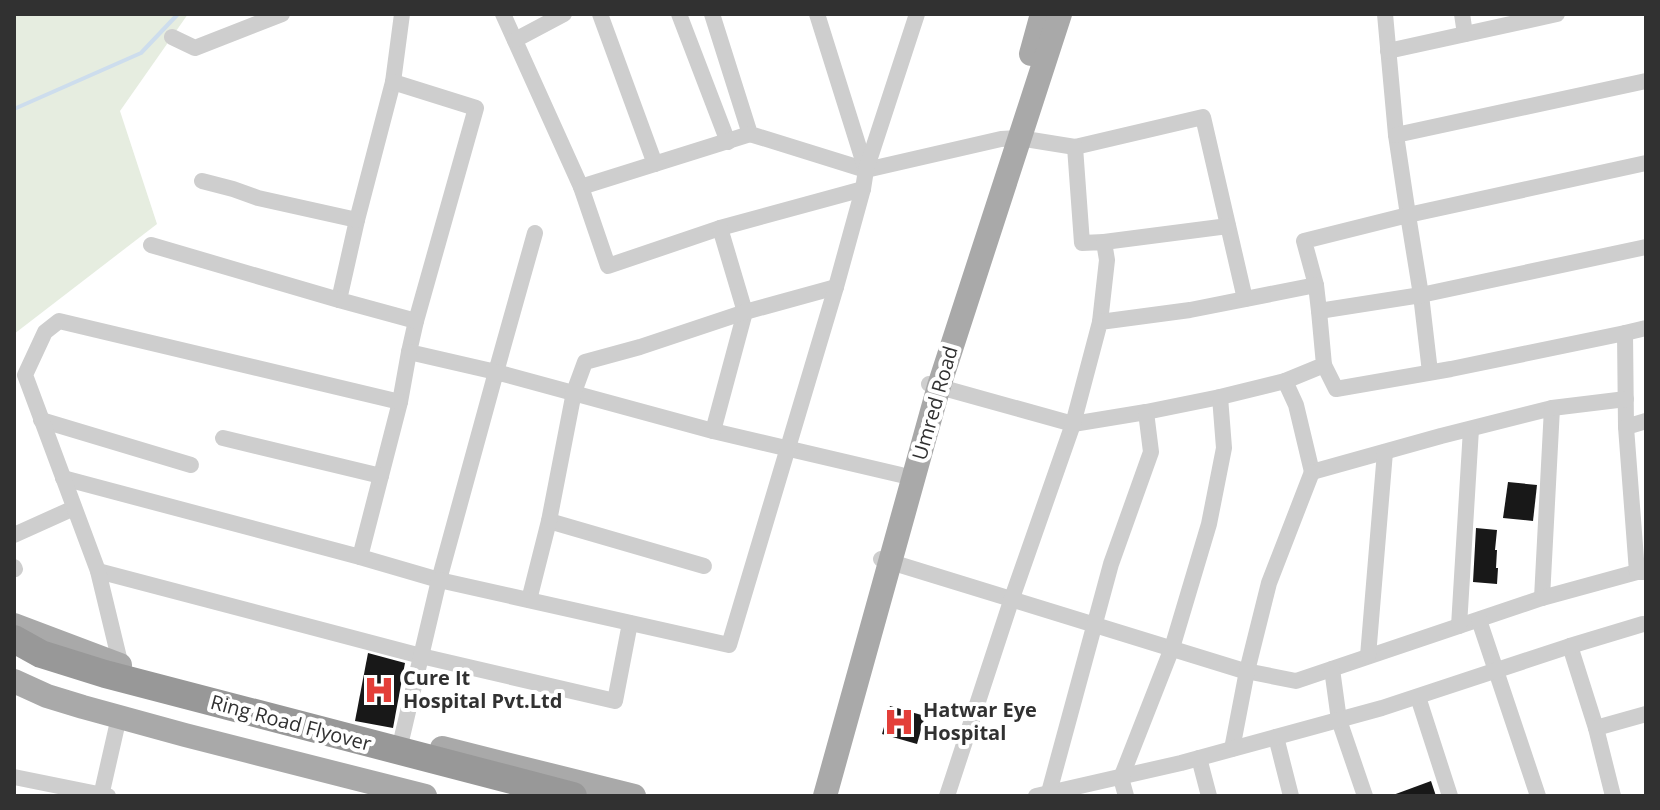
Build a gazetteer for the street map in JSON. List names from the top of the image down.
{
  "streets": {
    "highway": ["Ring Road Flyover"],
    "main road": ["Umred Road"]
  },
  "places": {
    "hospital": ["Cure It Hospital Pvt.Ltd", "Hatwar Eye Hospital"]
  }
}
